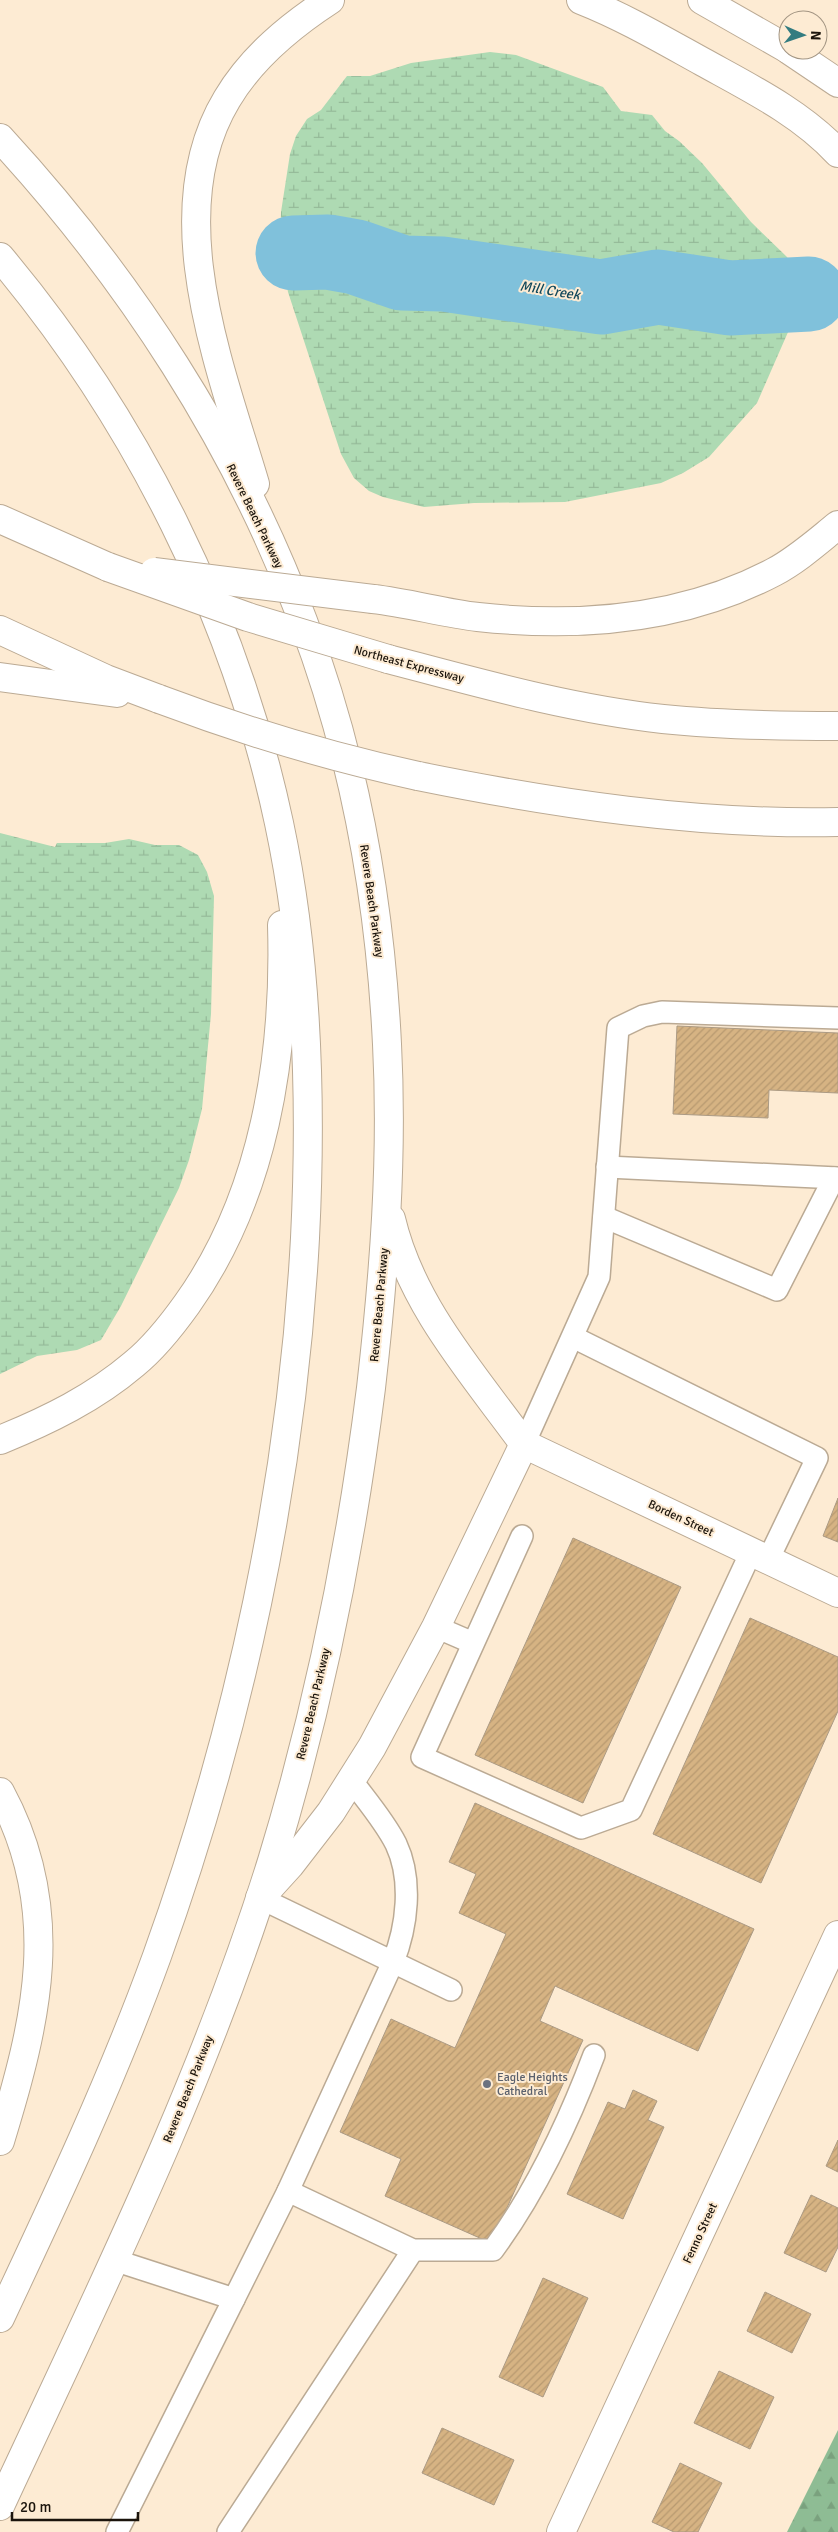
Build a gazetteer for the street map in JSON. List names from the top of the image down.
{
  "streets": {
    "main road": [
      "Revere Beach Parkway",
      "Northeast Expressway",
      "Borden Street",
      "Fenno Street"
    ]
  },
  "water": ["Mill Creek"],
  "places": ["Eagle Heights Cathedral"],
  "scale_bar": "20 m",
  "north": "right"
}
